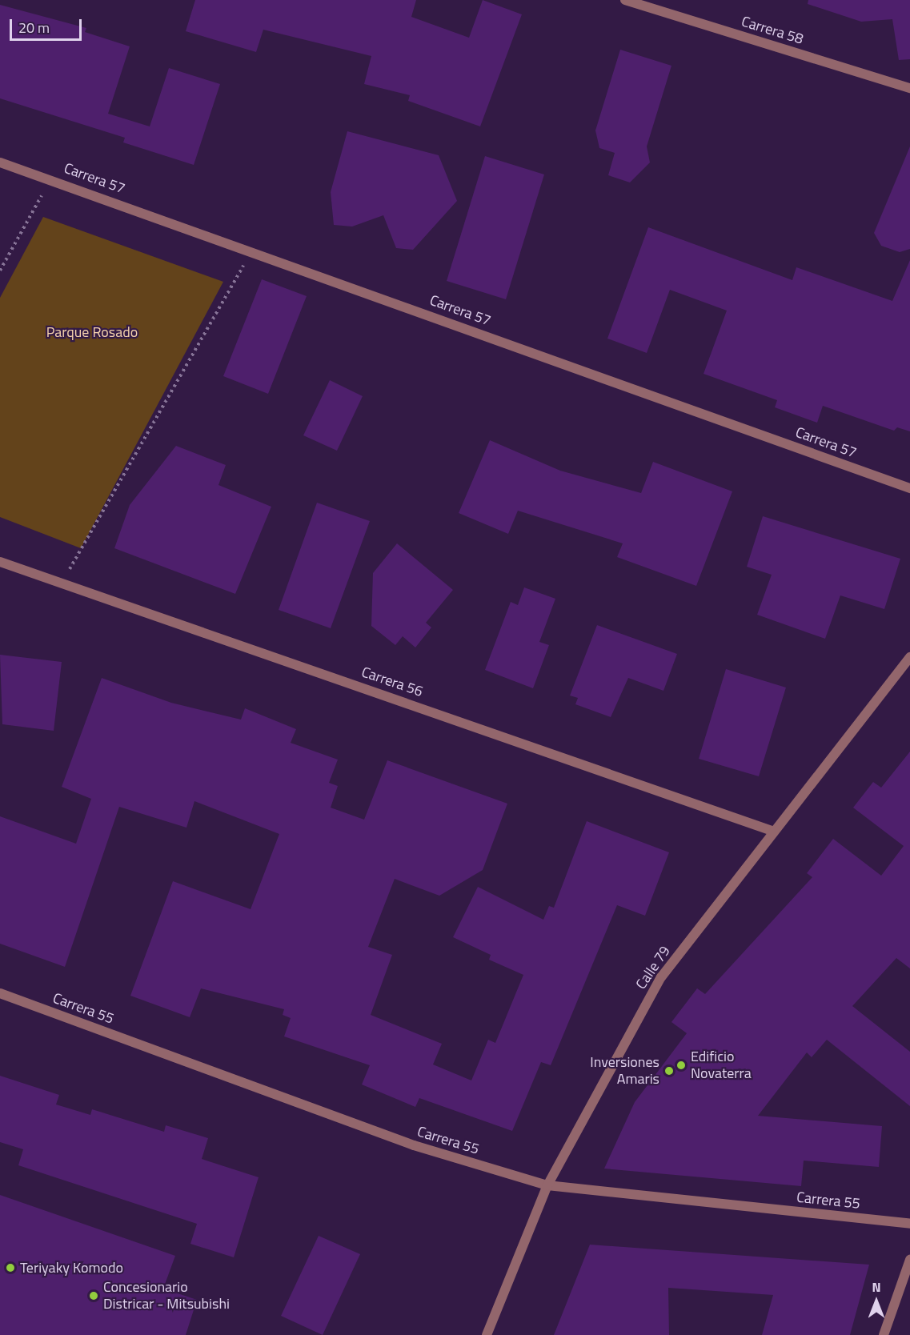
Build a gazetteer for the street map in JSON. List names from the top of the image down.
{
  "streets": {
    "street": [
      "Carrera 58",
      "Carrera 57",
      "Carrera 56",
      "Calle 79",
      "Carrera 55"
    ]
  },
  "crossings": [
    ["Carrera 56", "Calle 79"],
    ["Calle 79", "Carrera 55"]
  ],
  "parks": ["Parque Rosado"],
  "places": [
    "Edificio Novaterra",
    "Inversiones Amaris",
    "Teriyaky Komodo",
    "Concesionario Districar - Mitsubishi"
  ],
  "scale_bar": "20 m",
  "north": "top"
}
